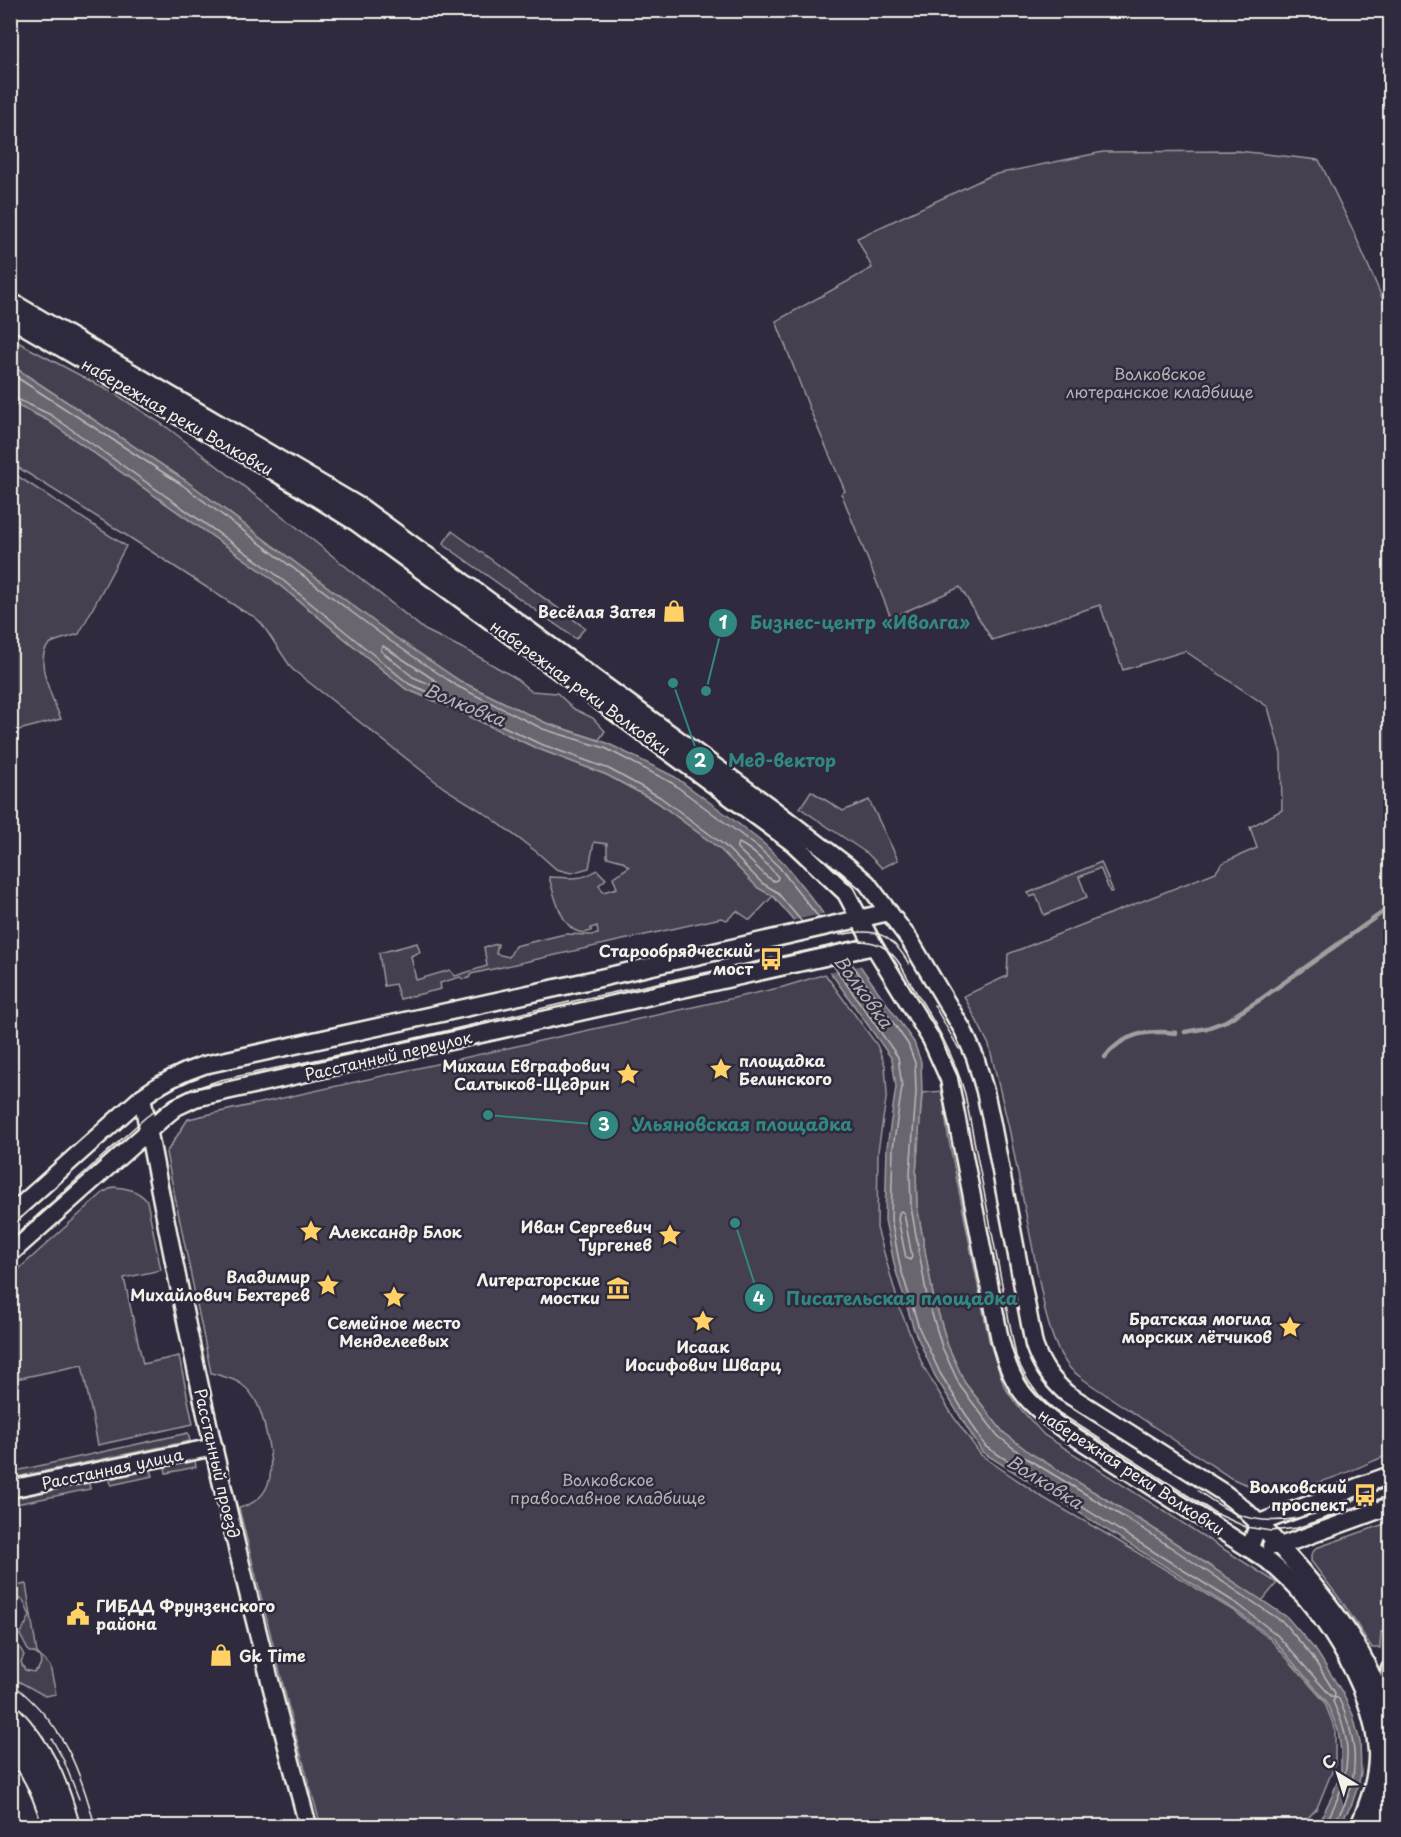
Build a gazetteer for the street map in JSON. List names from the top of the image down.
{
  "streets": {
    "street": [
      "набережная реки Волковки",
      "Расстанный переулок",
      "Расстанный проезд",
      "Расстанная улица"
    ]
  },
  "crossings": [
    ["набережная реки Волковки", "Расстанный переулок"],
    ["Расстанный переулок", "Расстанный проезд"],
    ["Расстанный проезд", "Расстанная улица"]
  ],
  "water": ["Волковка"],
  "parks": ["Волковское лютеранское кладбище", "Волковское православное кладбище"],
  "places": {
    "shop": ["Весёлая Затея", "Gk Time"],
    "other": [
      "Мед-вектор",
      "Бизнес-центр «Иволга»",
      "Ульяновская площадка",
      "Писательская площадка"
    ],
    "bus stop": ["Старообрядческий мост", "Волковский проспект"],
    "place": [
      "площадка Белинского",
      "Михаил Евграфович Салтыков-Щедрин",
      "Александр Блок",
      "Иван Сергеевич Тургенев",
      "Владимир Михайлович Бехтерев",
      "Семейное место Менделеевых",
      "Исаак Иосифович Шварц",
      "Братская могила морских лётчиков"
    ],
    "museum": ["Литераторские мостки"],
    "public building": ["ГИБДД Фрунзенского района"]
  },
  "north": "top left"
}
